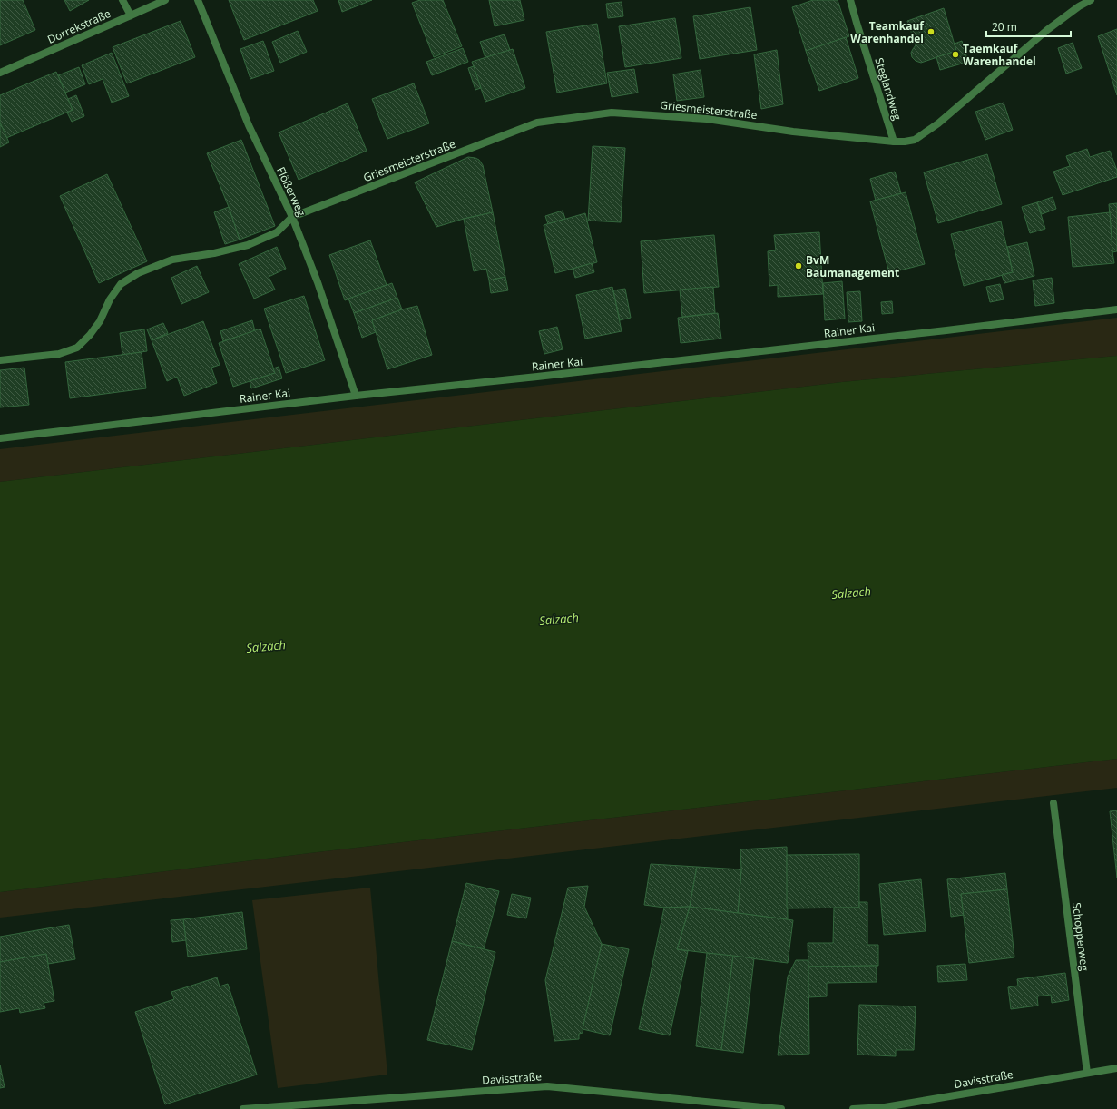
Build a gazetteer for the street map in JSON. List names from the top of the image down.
{
  "streets": {
    "street": [
      "Dorrekstraße",
      "Steglandweg",
      "Griesmeisterstraße",
      "Flößerweg",
      "Rainer Kai",
      "Schopperweg",
      "Davisstraße"
    ]
  },
  "crossings": [
    ["Steglandweg", "Griesmeisterstraße"],
    ["Griesmeisterstraße", "Flößerweg"],
    ["Flößerweg", "Rainer Kai"],
    ["Schopperweg", "Davisstraße"]
  ],
  "water": ["Salzach"],
  "places": ["Teamkauf Warenhandel", "Taemkauf Warenhandel", "BvM Baumanagement"],
  "scale_bar": "20 m"
}
